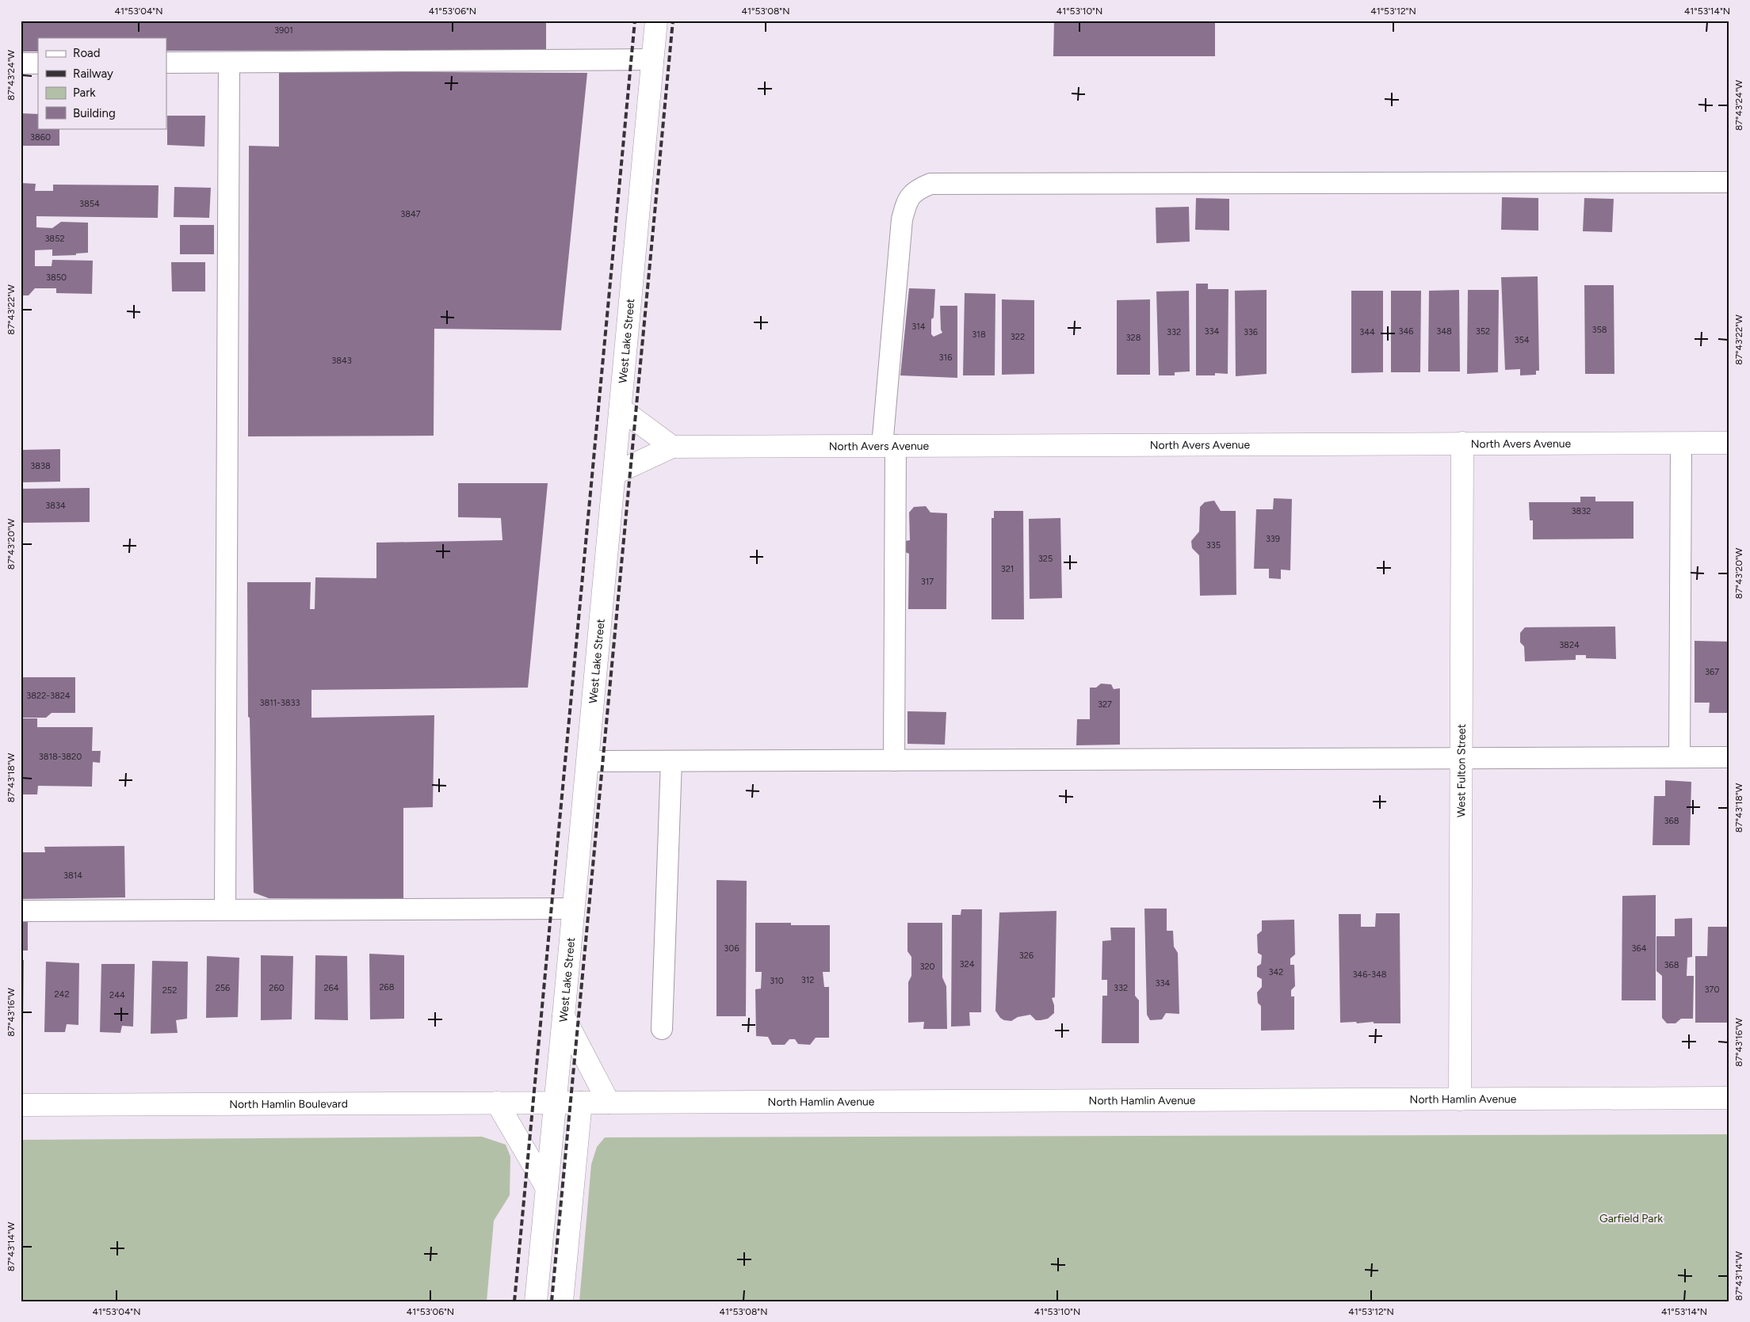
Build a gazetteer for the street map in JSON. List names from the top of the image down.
{
  "streets": {
    "street": [
      "West Lake Street",
      "North Avers Avenue",
      "West Fulton Street",
      "North Hamlin Avenue",
      "North Hamlin Boulevard"
    ]
  },
  "crossings": [
    ["West Lake Street", "North Avers Avenue"],
    ["West Lake Street", "North Hamlin Avenue"],
    ["West Lake Street", "North Hamlin Boulevard"],
    ["North Avers Avenue", "West Fulton Street"],
    ["West Fulton Street", "North Hamlin Avenue"],
    ["North Hamlin Avenue", "North Hamlin Boulevard"]
  ],
  "parks": ["Garfield Park"],
  "house_numbers": [
    "3901",
    "3860",
    "3854",
    "3847",
    "3852",
    "3850",
    "314",
    "358",
    "334",
    "346",
    "348",
    "352",
    "332",
    "336",
    "344",
    "318",
    "322",
    "328",
    "354",
    "316",
    "3843",
    "3838",
    "3834",
    "3832",
    "339",
    "335",
    "325",
    "321",
    "317",
    "3824",
    "367",
    "3822-3824",
    "3811-3833",
    "327",
    "3818-3820",
    "368",
    "3814",
    "306",
    "364",
    "326",
    "324",
    "368",
    "320",
    "342",
    "346-348",
    "312",
    "310",
    "334",
    "268",
    "256",
    "260",
    "264",
    "332",
    "370",
    "252",
    "242",
    "244"
  ],
  "legend": [
    "Road",
    "Railway",
    "Park",
    "Building"
  ],
  "coordinates": [
    "41°53'04\"N",
    "41°53'06\"N",
    "41°53'08\"N",
    "41°53'10\"N",
    "41°53'12\"N",
    "41°53'14\"N",
    "87°43'24\"W",
    "87°43'22\"W",
    "87°43'20\"W",
    "87°43'18\"W",
    "87°43'16\"W",
    "87°43'14\"W"
  ]
}
